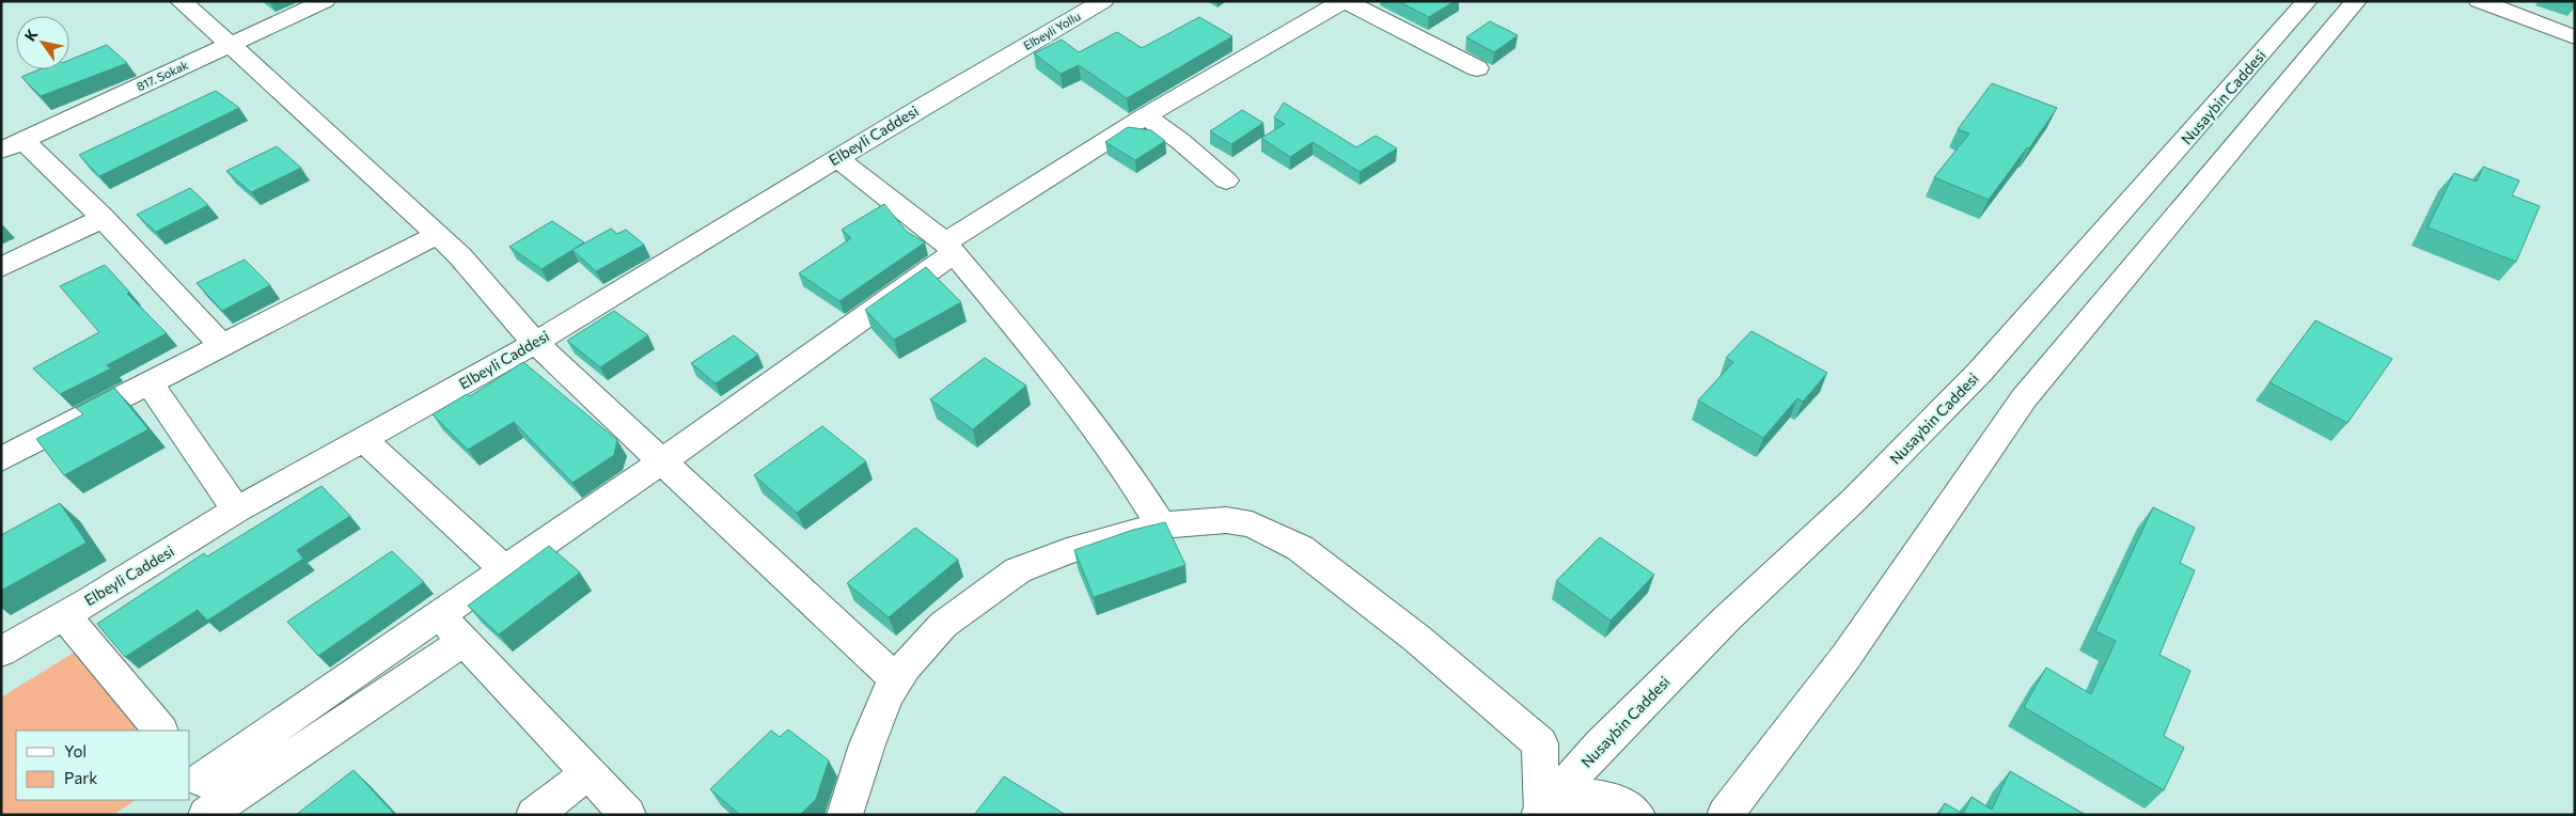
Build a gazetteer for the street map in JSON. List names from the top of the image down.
{
  "streets": {
    "main road": [
      "Elbeyli Yollu",
      "817. Sokak",
      "Nusaybin Caddesi",
      "Elbeyli Caddesi"
    ]
  },
  "crossings": [
    ["Elbeyli Yollu", "Elbeyli Caddesi"]
  ],
  "legend": ["Yol", "Park"],
  "north": "top left"
}
